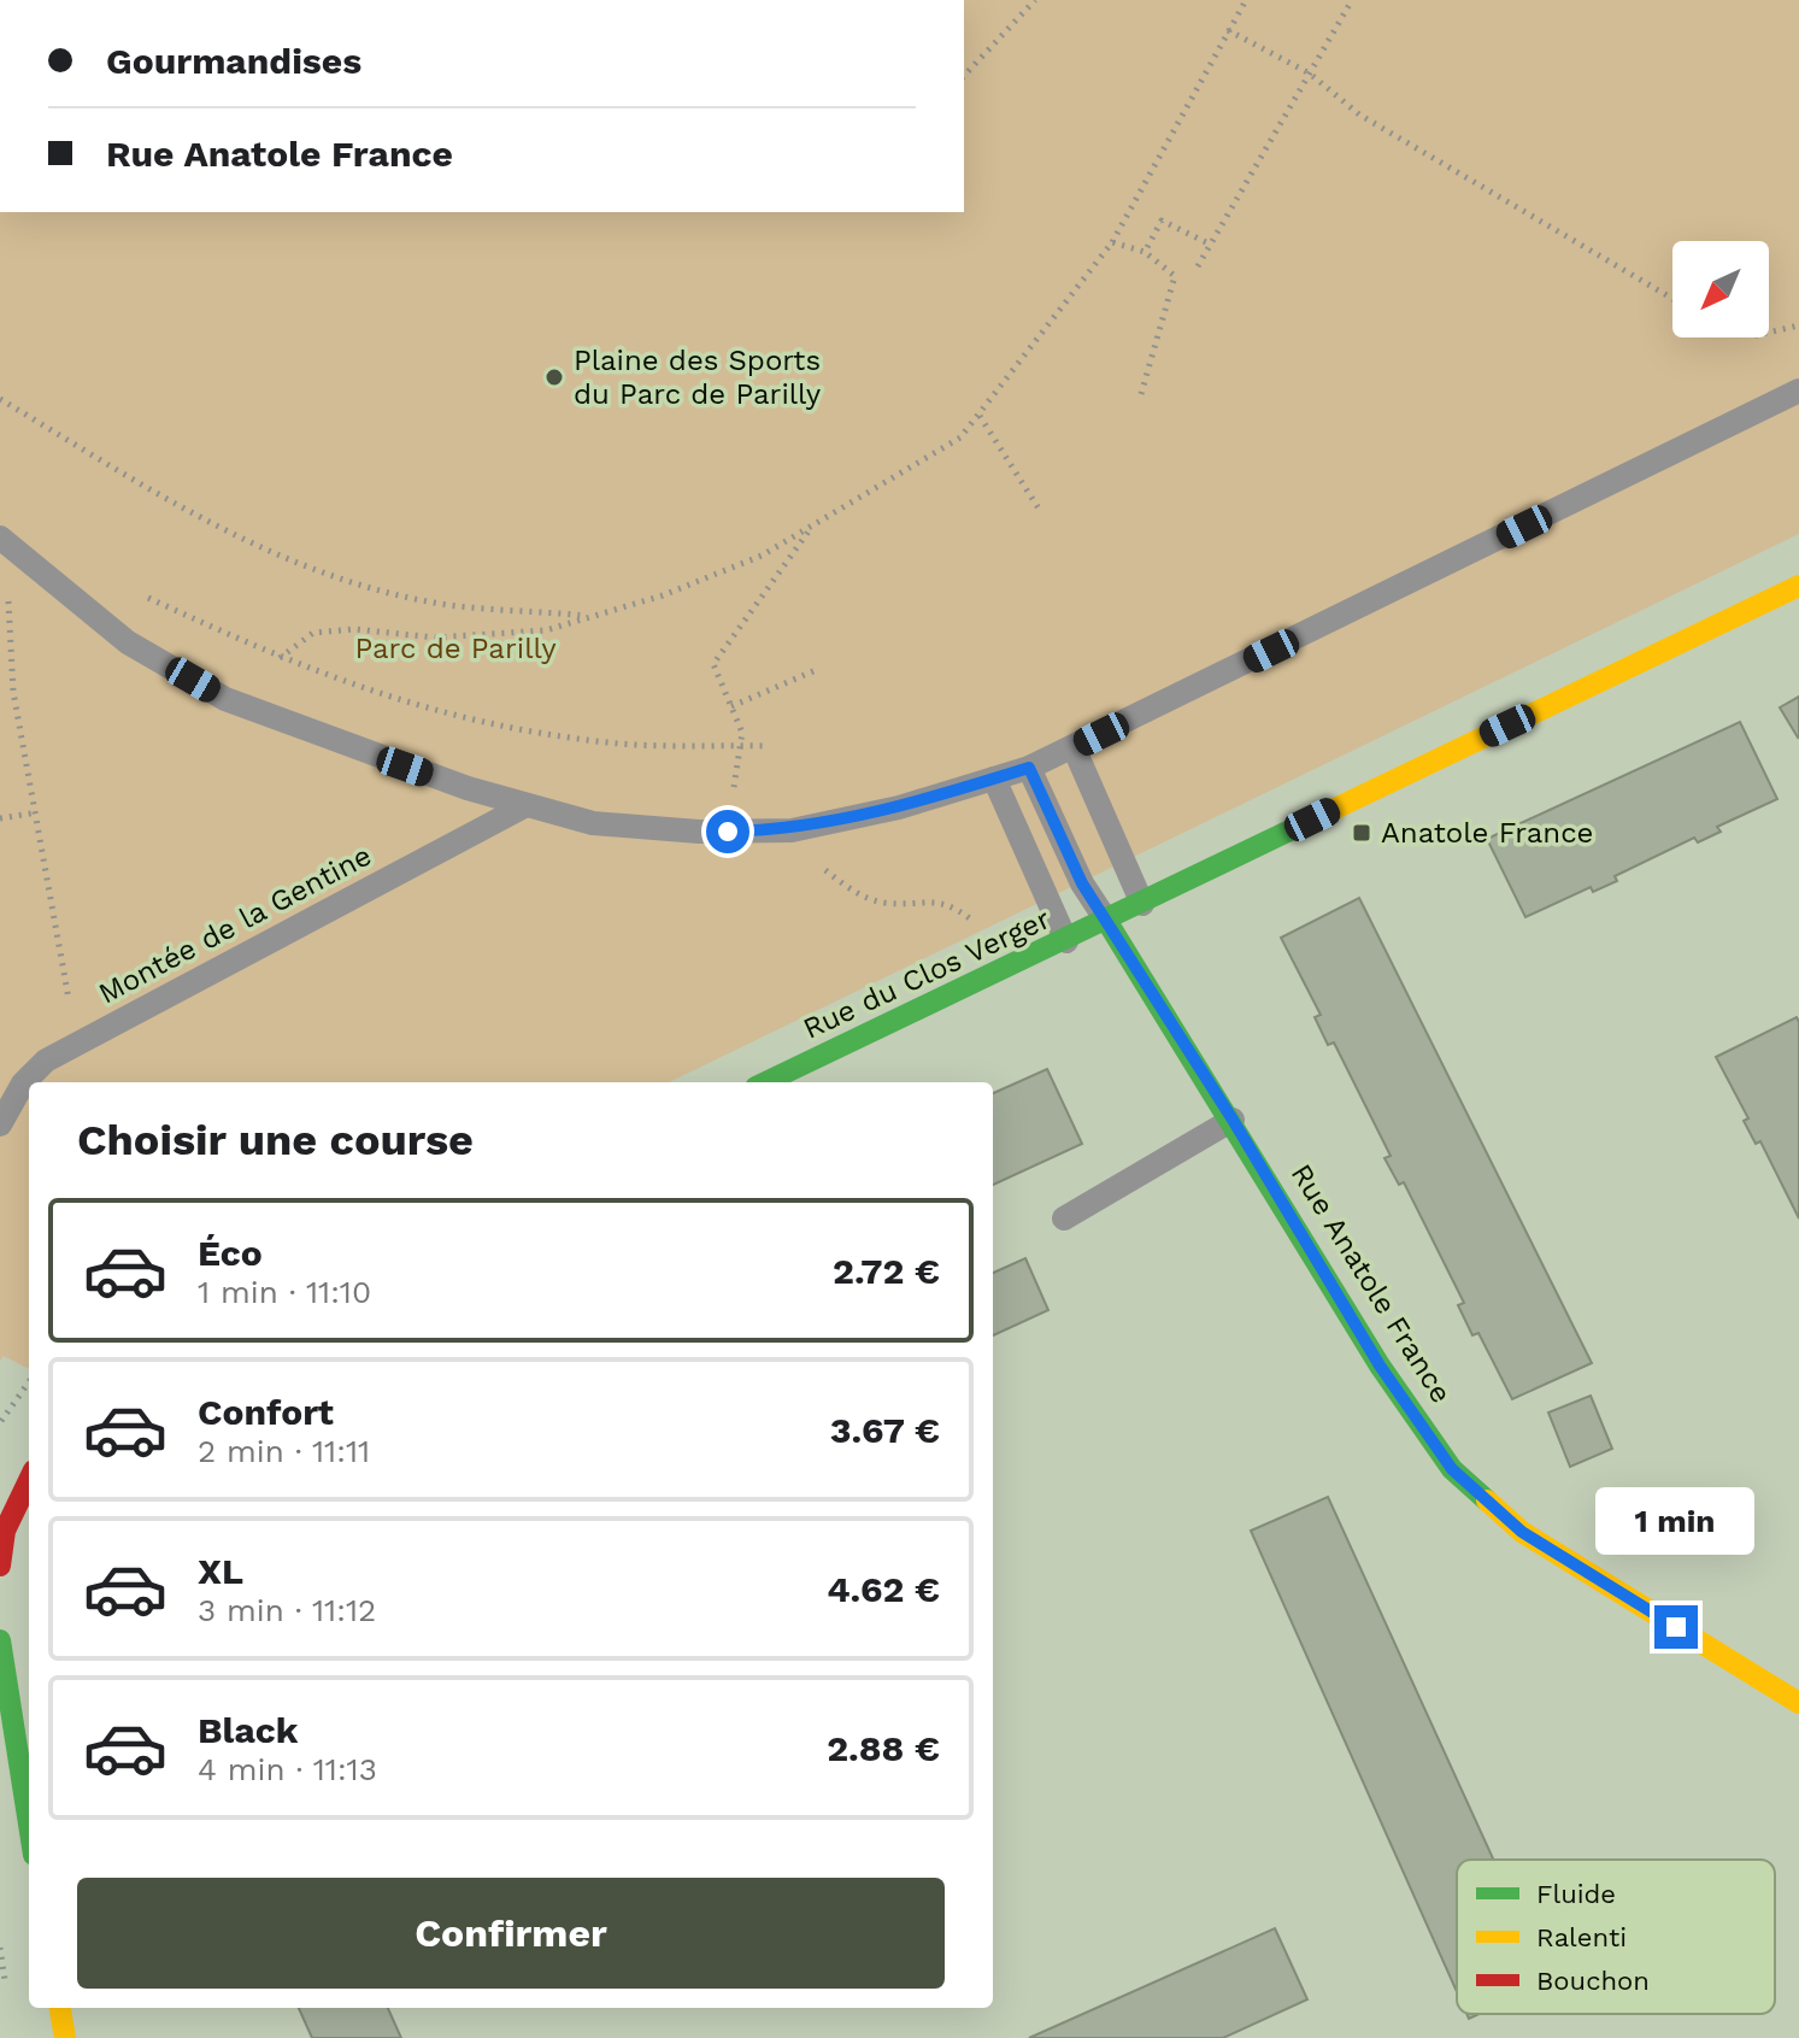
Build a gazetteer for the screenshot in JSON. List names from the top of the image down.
{
  "streets": {
    "street": ["Rue du Clos Verger", "Rue Anatole France"],
    "lane": ["Montée de la Gentine"]
  },
  "crossings": [
    ["Rue du Clos Verger", "Rue Anatole France"]
  ],
  "parks": ["Parc de Parilly"],
  "places": {
    "other": ["Plaine des Sports du Parc de Parilly"],
    "transit": ["Anatole France"]
  },
  "legend": ["Fluide", "Ralenti", "Bouchon"],
  "north": "bottom left",
  "page": {
    "banner": ["Gourmandises", "Rue Anatole France"],
    "heading": "Choisir une course",
    "list": [
      {
        "name": "Éco",
        "note": "1 min · 11:10",
        "value": "2.72 €"
      },
      {
        "name": "Confort",
        "note": "2 min · 11:11",
        "value": "3.67 €"
      },
      {
        "name": "XL",
        "note": "3 min · 11:12",
        "value": "4.62 €"
      },
      {
        "name": "Black",
        "note": "4 min · 11:13",
        "value": "2.88 €"
      }
    ],
    "bubble": "1 min",
    "buttons": "Confirmer"
  }
}
